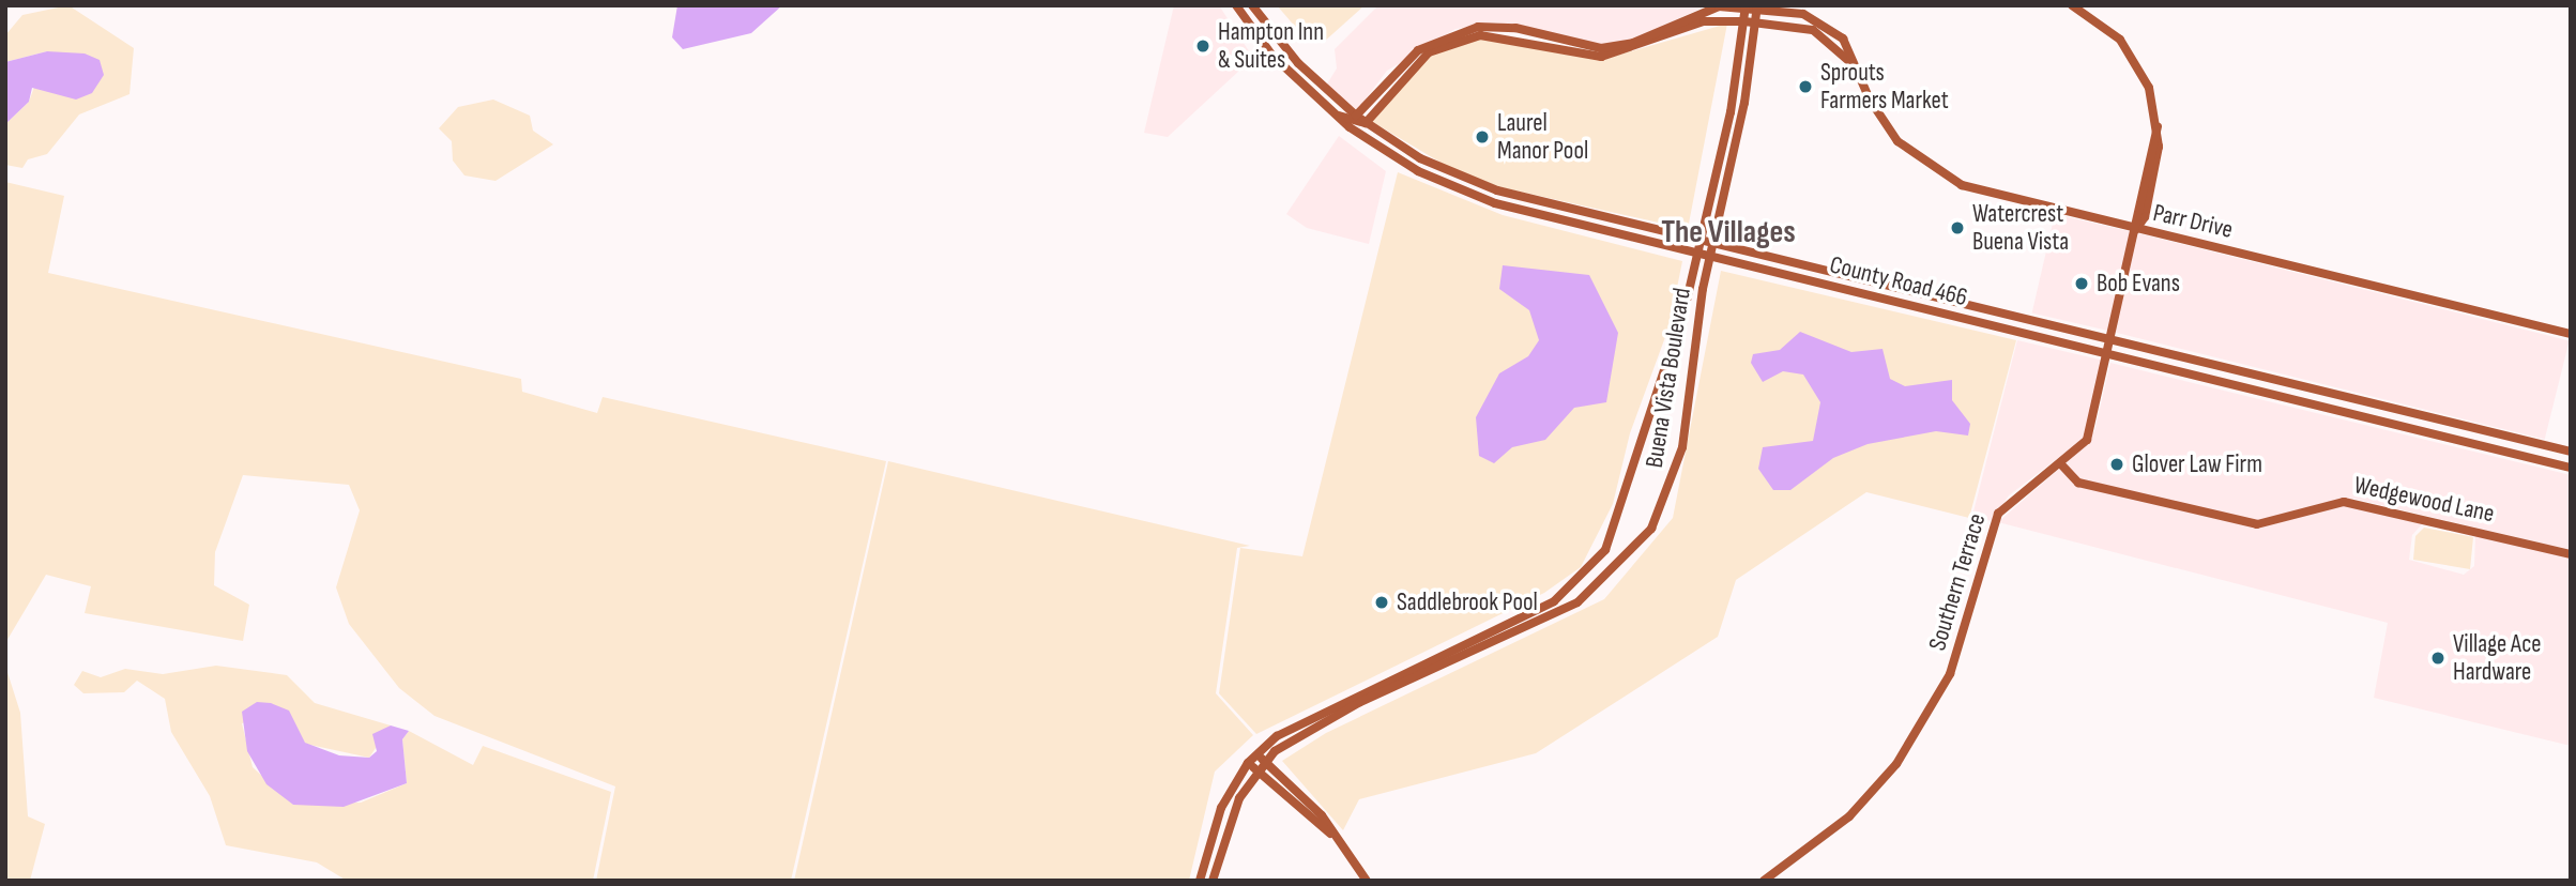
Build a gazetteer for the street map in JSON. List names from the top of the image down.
{
  "streets": {
    "main road": [
      "Parr Drive",
      "County Road 466",
      "Buena Vista Boulevard",
      "Wedgewood Lane",
      "Southern Terrace"
    ]
  },
  "crossings": [
    ["Parr Drive", "Buena Vista Boulevard"],
    ["Parr Drive", "Southern Terrace"],
    ["County Road 466", "Buena Vista Boulevard"],
    ["County Road 466", "Southern Terrace"],
    ["Wedgewood Lane", "Southern Terrace"]
  ],
  "districts": ["The Villages"],
  "places": [
    "Hampton Inn & Suites",
    "Sprouts Farmers Market",
    "Laurel Manor Pool",
    "Watercrest Buena Vista",
    "Bob Evans",
    "Glover Law Firm",
    "Saddlebrook Pool",
    "Village Ace Hardware"
  ]
}
